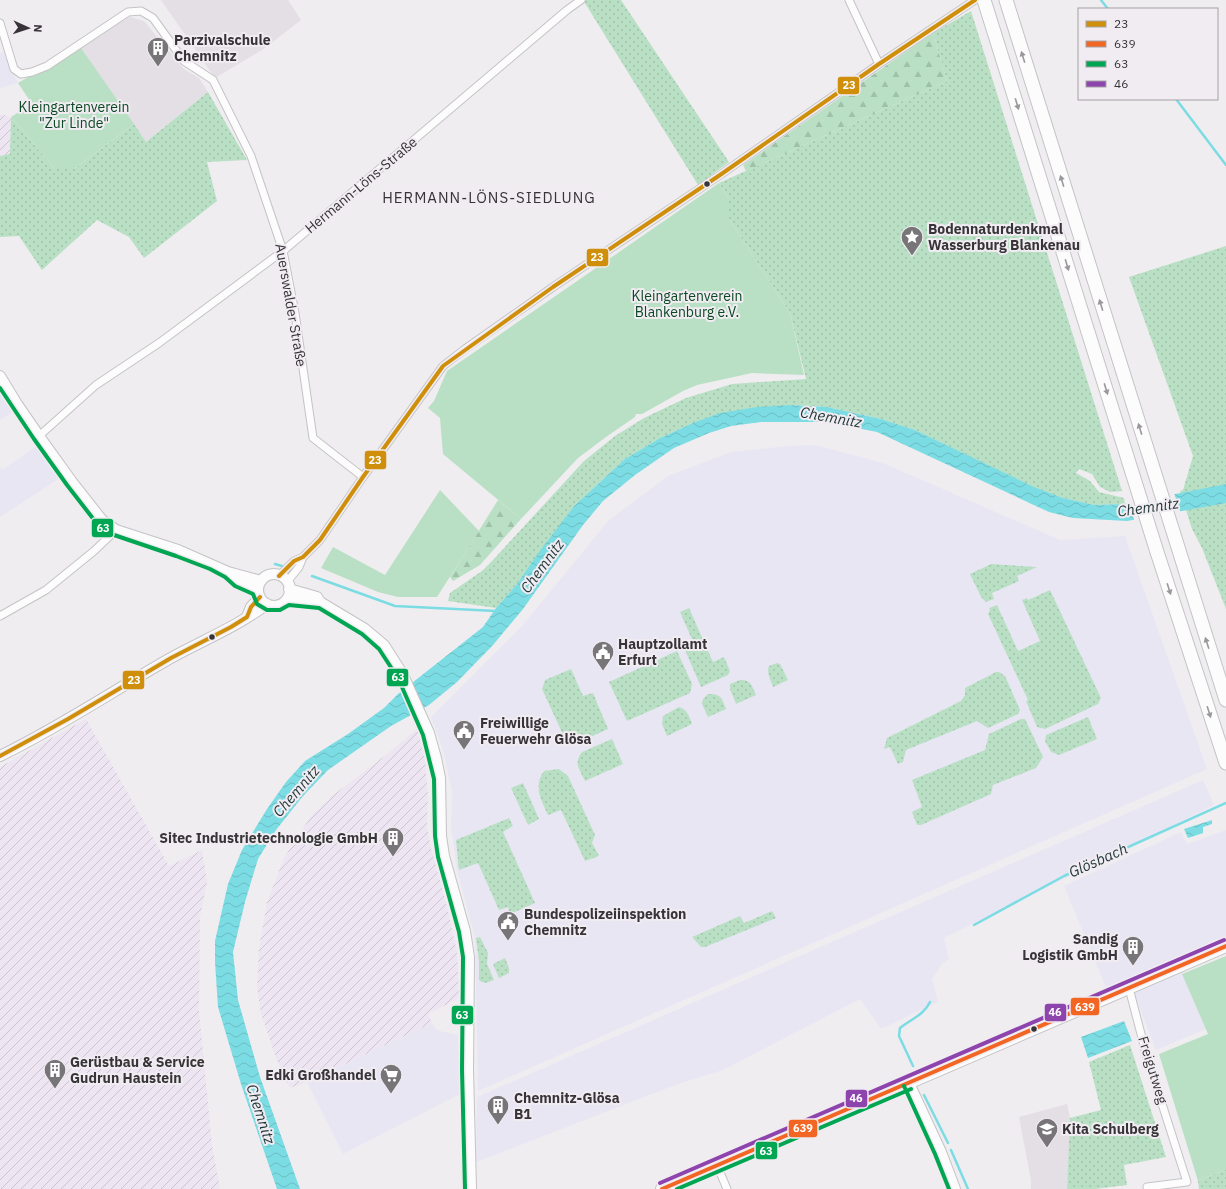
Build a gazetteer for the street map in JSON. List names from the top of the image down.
{
  "streets": {
    "street": ["Hermann-Löns-Straße", "Auerswalder Straße", "Freigutweg"]
  },
  "crossings": [
    ["Hermann-Löns-Straße", "Auerswalder Straße"]
  ],
  "districts": ["HERMANN-LÖNS-SIEDLUNG"],
  "water": ["Chemnitz", "Glösbach"],
  "parks": ["Kleingartenverein \"Zur Linde\"", "Kleingartenverein Blankenburg e.V."],
  "places": {
    "building": [
      "Parzivalschule Chemnitz",
      "Sitec Industrietechnologie GmbH",
      "Sandig Logistik GmbH",
      "Gerüstbau & Service Gudrun Haustein",
      "Chemnitz-Glösa B1"
    ],
    "place": ["Bodennaturdenkmal Wasserburg Blankenau"],
    "public building": ["Hauptzollamt Erfurt", "Freiwillige Feuerwehr Glösa", "Bundespolizeiinspektion Chemnitz"],
    "supermarket": ["Edki Großhandel"],
    "school or university": ["Kita Schulberg"]
  },
  "lines": [
    "transit line 23",
    "transit line 63",
    "transit line 46",
    "transit line 639"
  ],
  "legend": [
    "23",
    "639",
    "63",
    "46"
  ],
  "north": "right"
}
